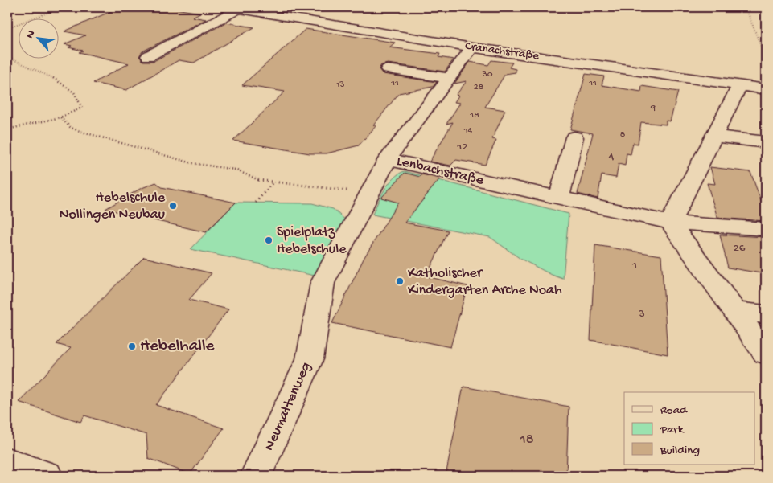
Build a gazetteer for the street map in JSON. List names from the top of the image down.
{
  "streets": {
    "street": ["Cranachstraße", "Lenbachstraße", "Neumattenweg"]
  },
  "crossings": [
    ["Cranachstraße", "Lenbachstraße"],
    ["Lenbachstraße", "Neumattenweg"]
  ],
  "places": [
    "Hebelschule Nollingen Neubau",
    "Spielplatz Hebelschule",
    "Katholischer Kindergarten Arche Noah",
    "Hebelhalle"
  ],
  "house_numbers": [
    "30",
    "11",
    "11",
    "13",
    "28",
    "9",
    "18",
    "14",
    "8",
    "12",
    "4",
    "26",
    "1",
    "3",
    "18"
  ],
  "legend": ["Road", "Park", "Building"],
  "north": "top left"
}
